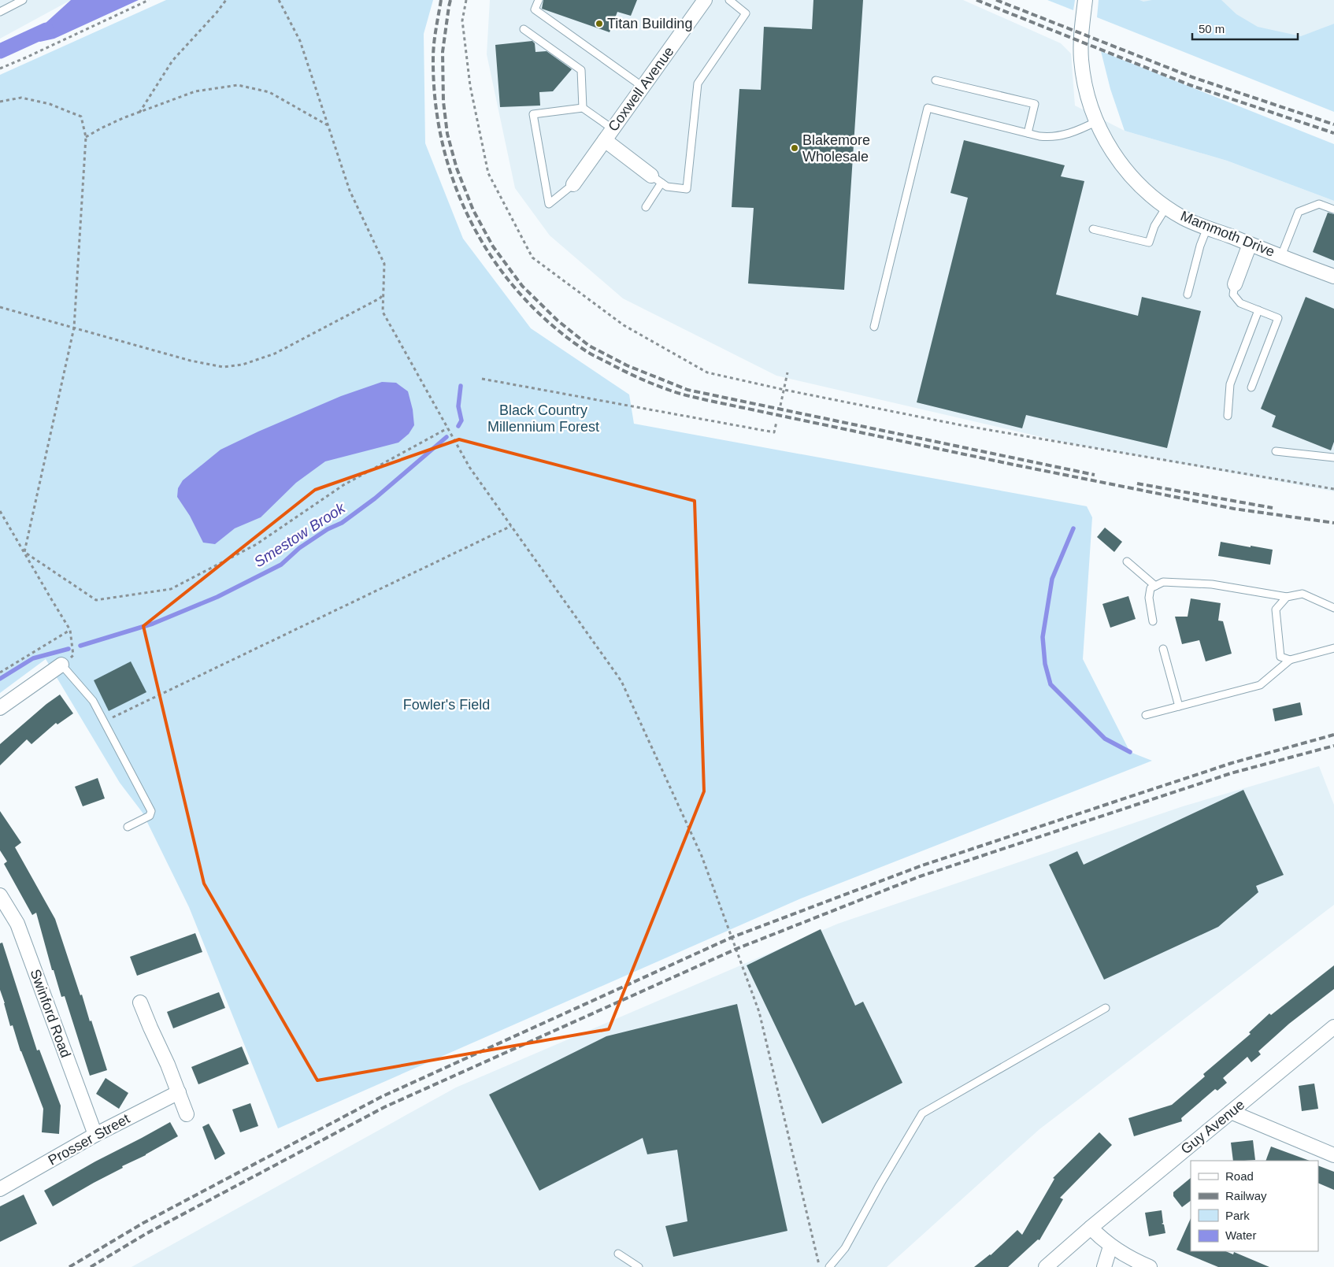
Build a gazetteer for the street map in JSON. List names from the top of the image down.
{
  "streets": {
    "street": [
      "Coxwell Avenue",
      "Mammoth Drive",
      "Swinford Road",
      "Guy Avenue",
      "Prosser Street"
    ]
  },
  "crossings": [
    ["Swinford Road", "Prosser Street"]
  ],
  "water": ["Smestow Brook"],
  "parks": ["Black Country Millennium Forest", "Fowler's Field"],
  "places": ["Titan Building", "Blakemore Wholesale"],
  "legend": [
    "Road",
    "Railway",
    "Park",
    "Water"
  ],
  "scale_bar": "50 m"
}
